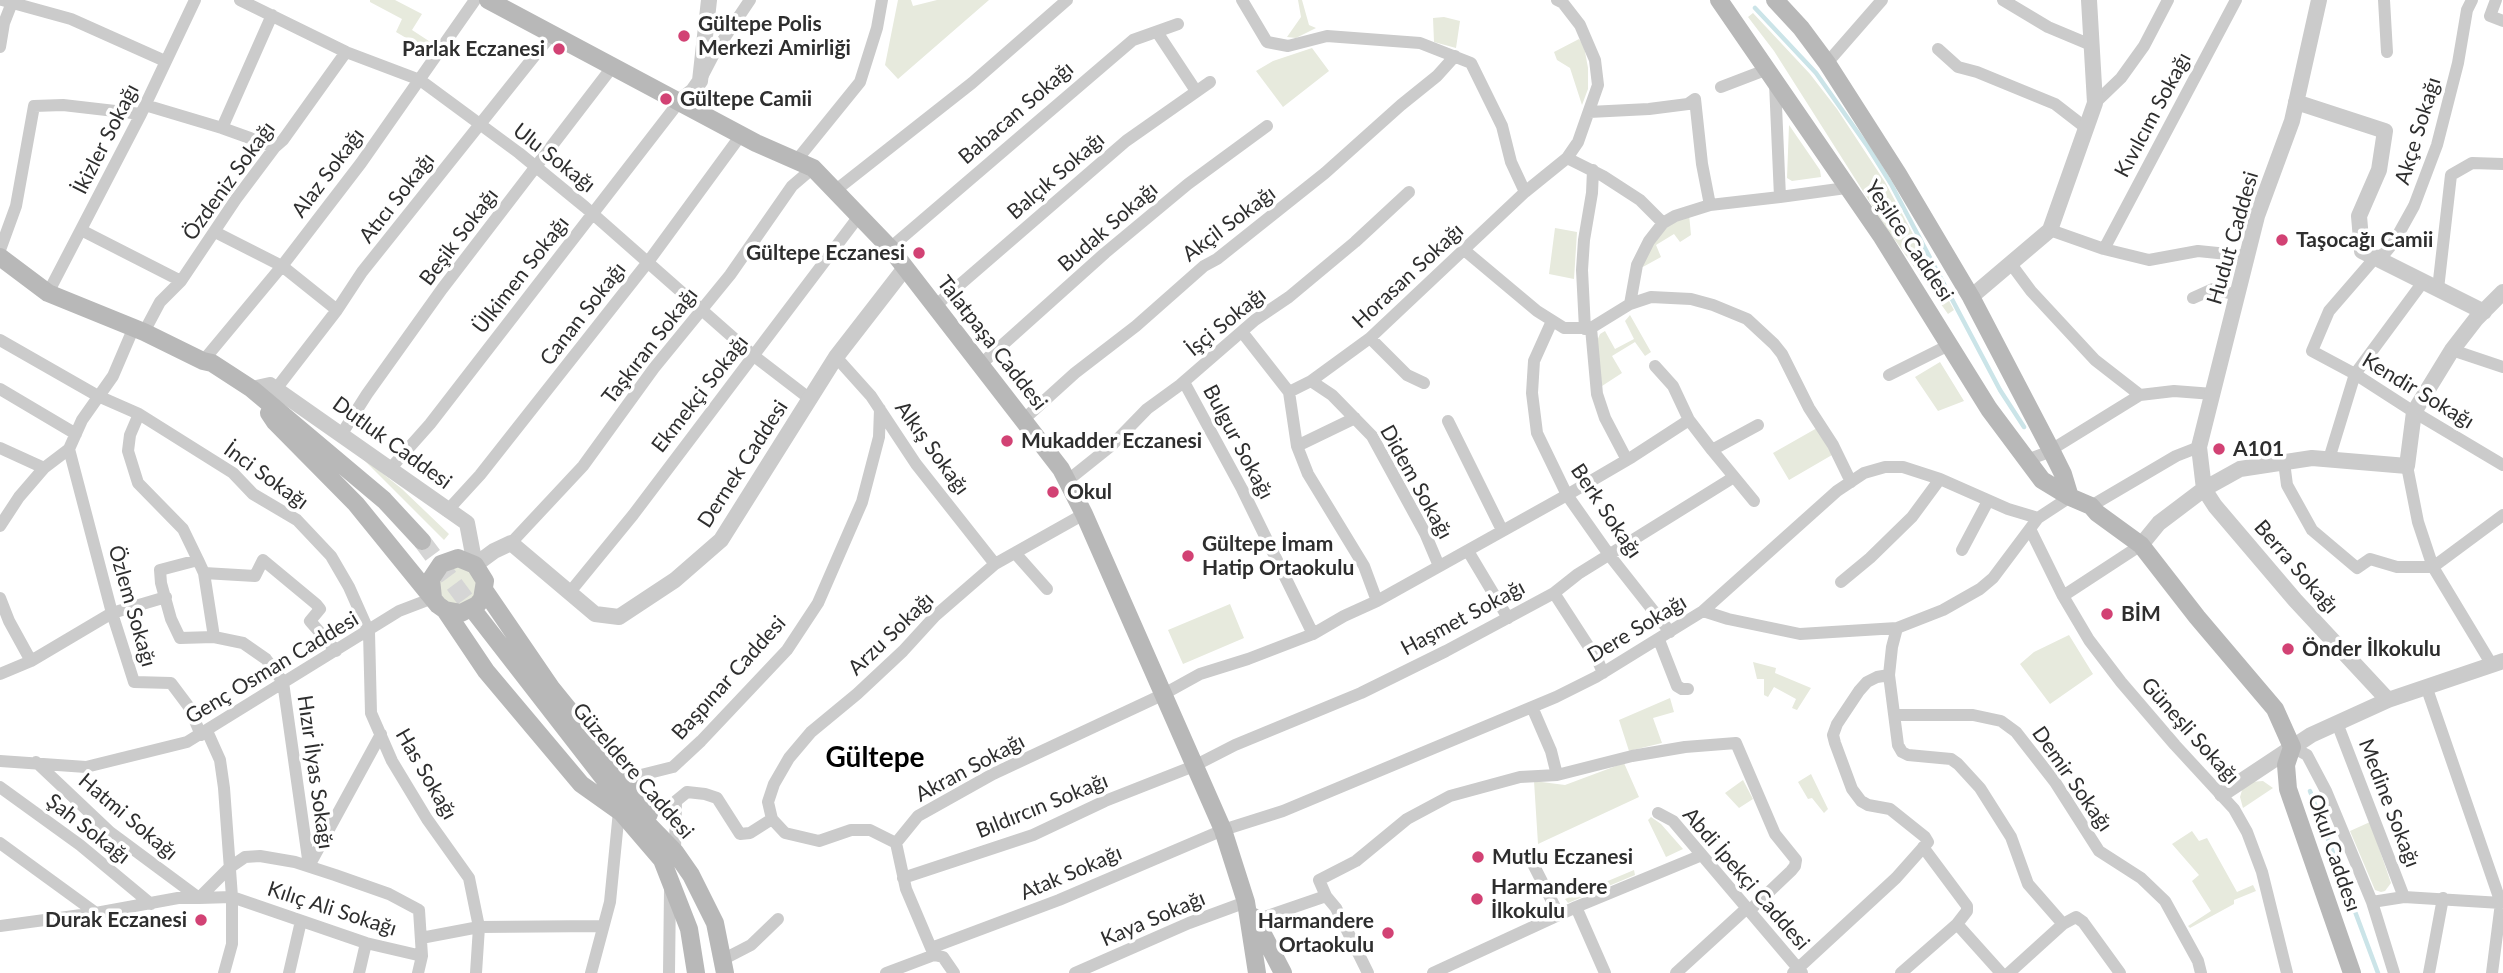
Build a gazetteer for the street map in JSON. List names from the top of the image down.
{
  "streets": {
    "main road": [
      "Yeşilce Caddesi",
      "Talatpaşa Caddesi",
      "Dutluk Caddesi",
      "Güzeldere Caddesi",
      "Okul Caddesı"
    ],
    "street": [
      "Babacan Sokağı",
      "Kıvılcım Sokağı",
      "Akçe Sokağı",
      "İkizler Sokağı",
      "Ulu Sokağı",
      "Alaz Sokağı",
      "Balçık Sokağı",
      "Özdeniz Sokağı",
      "Atıcı Sokağı",
      "Akçil Sokağı",
      "Budak Sokağı",
      "Beşik Sokağı",
      "Hudut Caddesi",
      "Ülkimen Sokağı",
      "Horasan Sokağı",
      "Canan Sokağı",
      "İşçi Sokağı",
      "Taşkıran Sokağı",
      "Kendir Sokağı",
      "Ekmekçi Sokağı",
      "Bulgur Sokağı",
      "Alkış Sokağı",
      "Dernek Caddesi",
      "İnci Sokağı",
      "Didem Sokağı",
      "Berk Sokağı",
      "Berra Sokağı",
      "Özlem Sokağı",
      "Haşmet Sokağı",
      "Dere Sokağı",
      "Arzu Sokağı",
      "Genç Osman Caddesi",
      "Başpınar Caddesi",
      "Güneşli Sokağı",
      "Akran Sokağı",
      "Hızır İlyas Sokağı",
      "Has Sokağı",
      "Demir Sokağı",
      "Medine Sokağı",
      "Bıldırcın Sokağı",
      "Hatmi Sokağı",
      "Şah Sokağı",
      "Atak Sokağı",
      "Abdi İpekçi Caddesi",
      "Kılıç Ali Sokağı",
      "Kaya Sokağı"
    ]
  },
  "crossings": [
    ["Babacan Sokağı", "Talatpaşa Caddesi"],
    ["Akçe Sokağı", "Kendir Sokağı"],
    ["İkizler Sokağı", "Dutluk Caddesi"],
    ["Ulu Sokağı", "Alaz Sokağı"],
    ["Ulu Sokağı", "Özdeniz Sokağı"],
    ["Ulu Sokağı", "Atıcı Sokağı"],
    ["Ulu Sokağı", "Beşik Sokağı"],
    ["Ulu Sokağı", "Ülkimen Sokağı"],
    ["Ulu Sokağı", "Canan Sokağı"],
    ["Ulu Sokağı", "Taşkıran Sokağı"],
    ["Ulu Sokağı", "Ekmekçi Sokağı"],
    ["Ulu Sokağı", "Dernek Caddesi"],
    ["Alaz Sokağı", "Dutluk Caddesi"],
    ["Balçık Sokağı", "Talatpaşa Caddesi"],
    ["Özdeniz Sokağı", "Dutluk Caddesi"],
    ["Özdeniz Sokağı", "İnci Sokağı"],
    ["Özdeniz Sokağı", "Özlem Sokağı"],
    ["Atıcı Sokağı", "Talatpaşa Caddesi"],
    ["Atıcı Sokağı", "Dutluk Caddesi"],
    ["Akçil Sokağı", "Talatpaşa Caddesi"],
    ["Budak Sokağı", "Talatpaşa Caddesi"],
    ["Beşik Sokağı", "Talatpaşa Caddesi"],
    ["Beşik Sokağı", "Dutluk Caddesi"],
    ["Hudut Caddesi", "Berra Sokağı"],
    ["Yeşilce Caddesi", "Okul Caddesı"],
    ["Ülkimen Sokağı", "Talatpaşa Caddesi"],
    ["Ülkimen Sokağı", "Dutluk Caddesi"],
    ["Horasan Sokağı", "Didem Sokağı"],
    ["Canan Sokağı", "Talatpaşa Caddesi"],
    ["Canan Sokağı", "Dutluk Caddesi"],
    ["İşçi Sokağı", "Talatpaşa Caddesi"],
    ["İşçi Sokağı", "Bulgur Sokağı"],
    ["Talatpaşa Caddesi", "Taşkıran Sokağı"],
    ["Talatpaşa Caddesi", "Ekmekçi Sokağı"],
    ["Talatpaşa Caddesi", "Dernek Caddesi"],
    ["Talatpaşa Caddesi", "Haşmet Sokağı"],
    ["Talatpaşa Caddesi", "Dere Sokağı"],
    ["Talatpaşa Caddesi", "Arzu Sokağı"],
    ["Talatpaşa Caddesi", "Akran Sokağı"],
    ["Talatpaşa Caddesi", "Bıldırcın Sokağı"],
    ["Talatpaşa Caddesi", "Atak Sokağı"],
    ["Talatpaşa Caddesi", "Kaya Sokağı"],
    ["Taşkıran Sokağı", "Dernek Caddesi"],
    ["Ekmekçi Sokağı", "Dernek Caddesi"],
    ["Bulgur Sokağı", "Akran Sokağı"],
    ["Dutluk Caddesi", "Genç Osman Caddesi"],
    ["Alkış Sokağı", "Dernek Caddesi"],
    ["Alkış Sokağı", "Arzu Sokağı"],
    ["Alkış Sokağı", "Başpınar Caddesi"],
    ["İnci Sokağı", "Genç Osman Caddesi"],
    ["İnci Sokağı", "Has Sokağı"],
    ["Didem Sokağı", "Akran Sokağı"],
    ["Berk Sokağı", "Haşmet Sokağı"],
    ["Berk Sokağı", "Dere Sokağı"],
    ["Berk Sokağı", "Akran Sokağı"],
    ["Özlem Sokağı", "Genç Osman Caddesi"],
    ["Haşmet Sokağı", "Bıldırcın Sokağı"],
    ["Dere Sokağı", "Atak Sokağı"],
    ["Genç Osman Caddesi", "Hızır İlyas Sokağı"],
    ["Genç Osman Caddesi", "Has Sokağı"],
    ["Genç Osman Caddesi", "Hatmi Sokağı"]
  ],
  "districts": ["Gültepe"],
  "places": [
    "Gültepe Polis Merkezi Amirliği",
    "Parlak Eczanesi",
    "Gültepe Camii",
    "Taşocağı Camii",
    "Gültepe Eczanesi",
    "Mukadder Eczanesi",
    "A101",
    "Okul",
    "Gültepe İmam Hatip Ortaokulu",
    "BİM",
    "Önder İlkokulu",
    "Mutlu Eczanesi",
    "Harmandere İlkokulu",
    "Durak Eczanesi",
    "Harmandere Ortaokulu"
  ]
}
